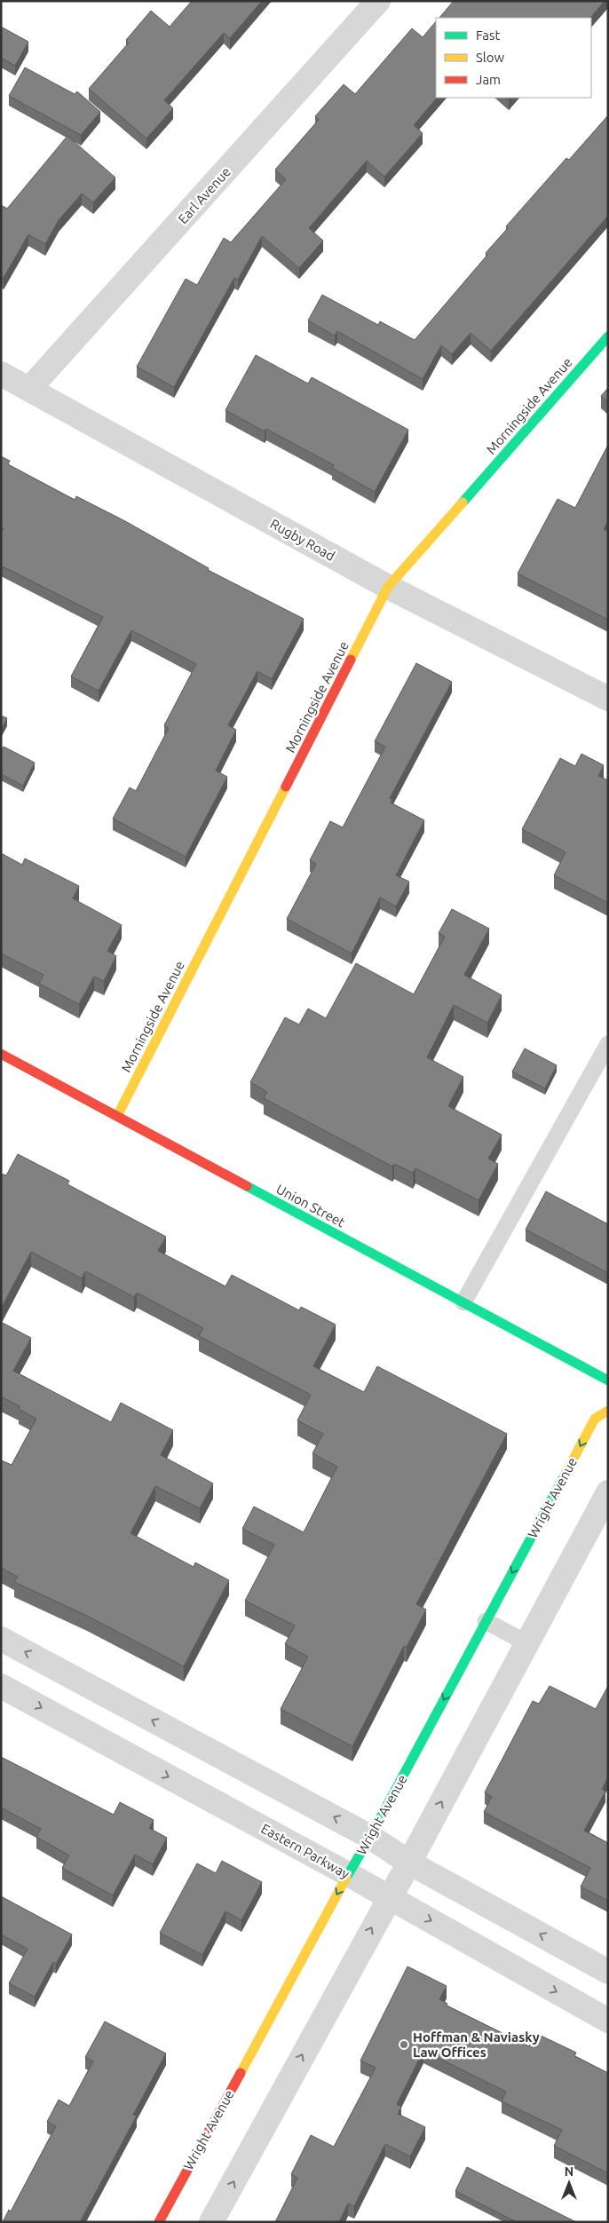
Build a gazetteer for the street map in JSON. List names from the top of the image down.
{
  "streets": {
    "street": [
      "Earl Avenue",
      "Morningside Avenue",
      "Rugby Road",
      "Union Street",
      "Wright Avenue",
      "Eastern Parkway"
    ]
  },
  "crossings": [
    ["Earl Avenue", "Rugby Road"],
    ["Morningside Avenue", "Rugby Road"],
    ["Morningside Avenue", "Union Street"],
    ["Wright Avenue", "Eastern Parkway"]
  ],
  "places": ["Hoffman & Naviasky Law Offices"],
  "legend": ["Fast", "Slow", "Jam"],
  "north": "top"
}
